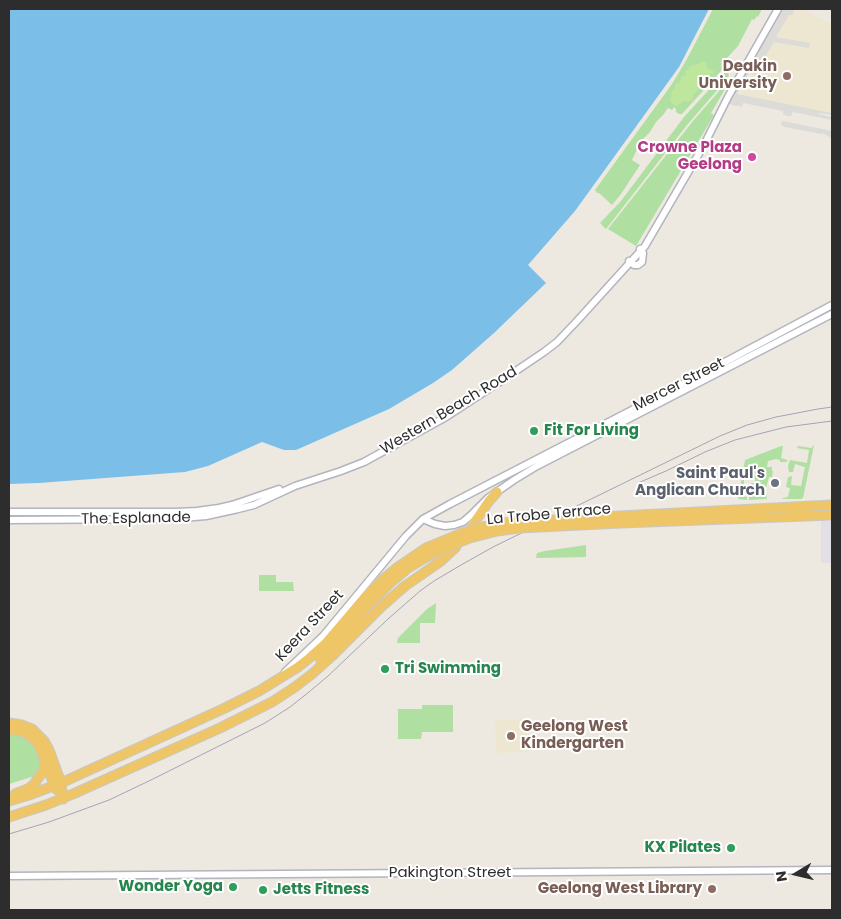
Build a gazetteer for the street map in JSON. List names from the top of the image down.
{
  "streets": {
    "highway": ["La Trobe Terrace", "Keera Street"],
    "street": [
      "Mercer Street",
      "Western Beach Road",
      "The Esplanade",
      "Pakington Street"
    ]
  },
  "crossings": [
    ["Mercer Street", "Keera Street"],
    ["Western Beach Road", "The Esplanade"],
    ["La Trobe Terrace", "Keera Street"]
  ],
  "places": [
    "Deakin University",
    "Crowne Plaza Geelong",
    "Fit For Living",
    "Saint Paul's Anglican Church",
    "Tri Swimming",
    "Geelong West Kindergarten",
    "KX Pilates",
    "Wonder Yoga",
    "Geelong West Library",
    "Jetts Fitness"
  ],
  "north": "left"
}
